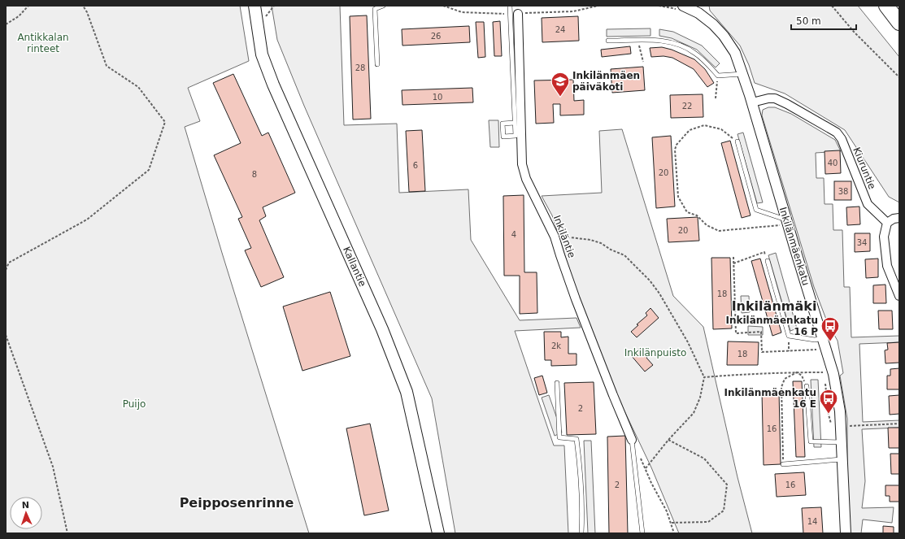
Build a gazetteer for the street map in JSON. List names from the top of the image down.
{
  "streets": {
    "main road": ["Kallantie"],
    "street": ["Kiuruntie", "Inkiläntie", "Inkilänmäenkatu"]
  },
  "crossings": [
    ["Kiuruntie", "Inkilänmäenkatu"]
  ],
  "districts": ["Inkilänmäki", "Peipposenrinne"],
  "parks": ["Antikkalan rinteet", "Inkilänpuisto", "Puijo"],
  "places": {
    "school or university": ["Inkilänmäen päiväkoti"],
    "bus stop": ["Inkilänmäenkatu 16 P", "Inkilänmäenkatu 16 E"]
  },
  "house_numbers": [
    "24",
    "26",
    "28",
    "10",
    "22",
    "40",
    "6",
    "20",
    "8",
    "38",
    "20",
    "4",
    "34",
    "18",
    "2k",
    "18",
    "2",
    "16",
    "2",
    "16",
    "14"
  ],
  "scale_bar": "50 m",
  "north": "top"
}
